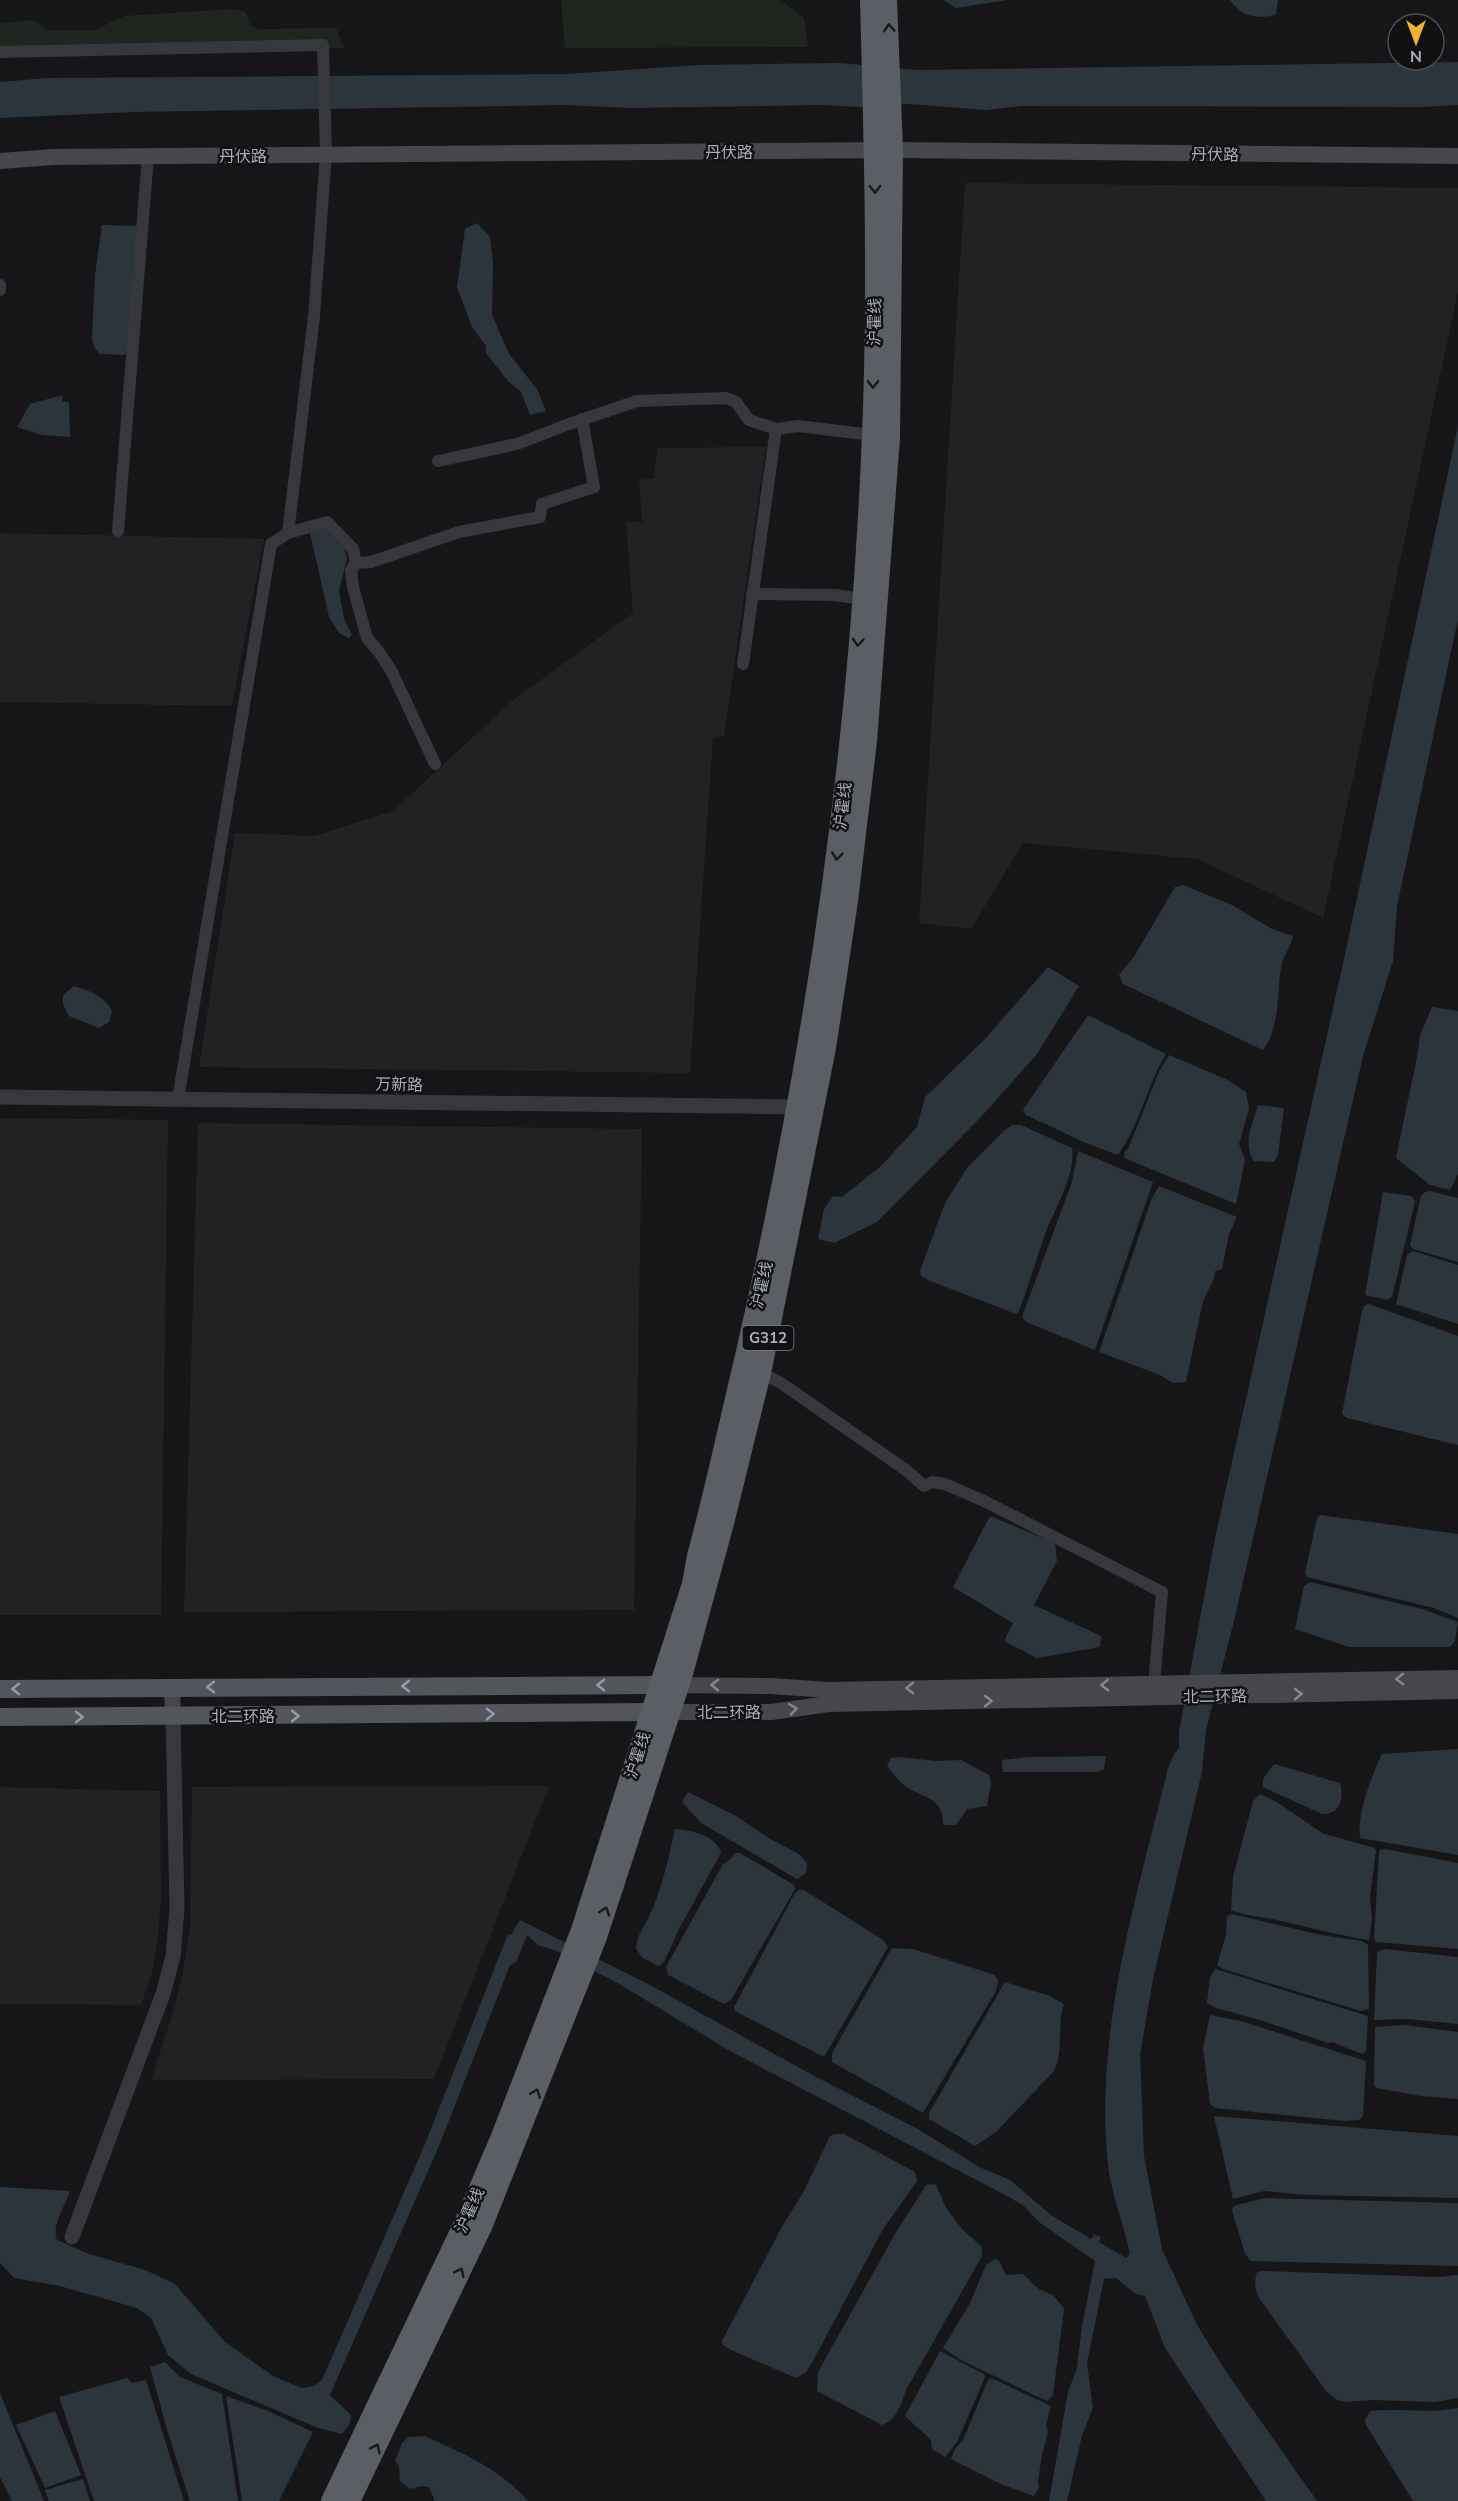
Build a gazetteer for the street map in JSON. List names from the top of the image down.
{
  "streets": {
    "highway": ["沪霍线", "G312"],
    "main road": ["丹伏路", "北二环路"],
    "street": ["万新路"]
  },
  "crossings": [
    ["丹伏路", "沪霍线"],
    ["沪霍线", "万新路"],
    ["沪霍线", "北二环路"]
  ],
  "north": "bottom"
}
